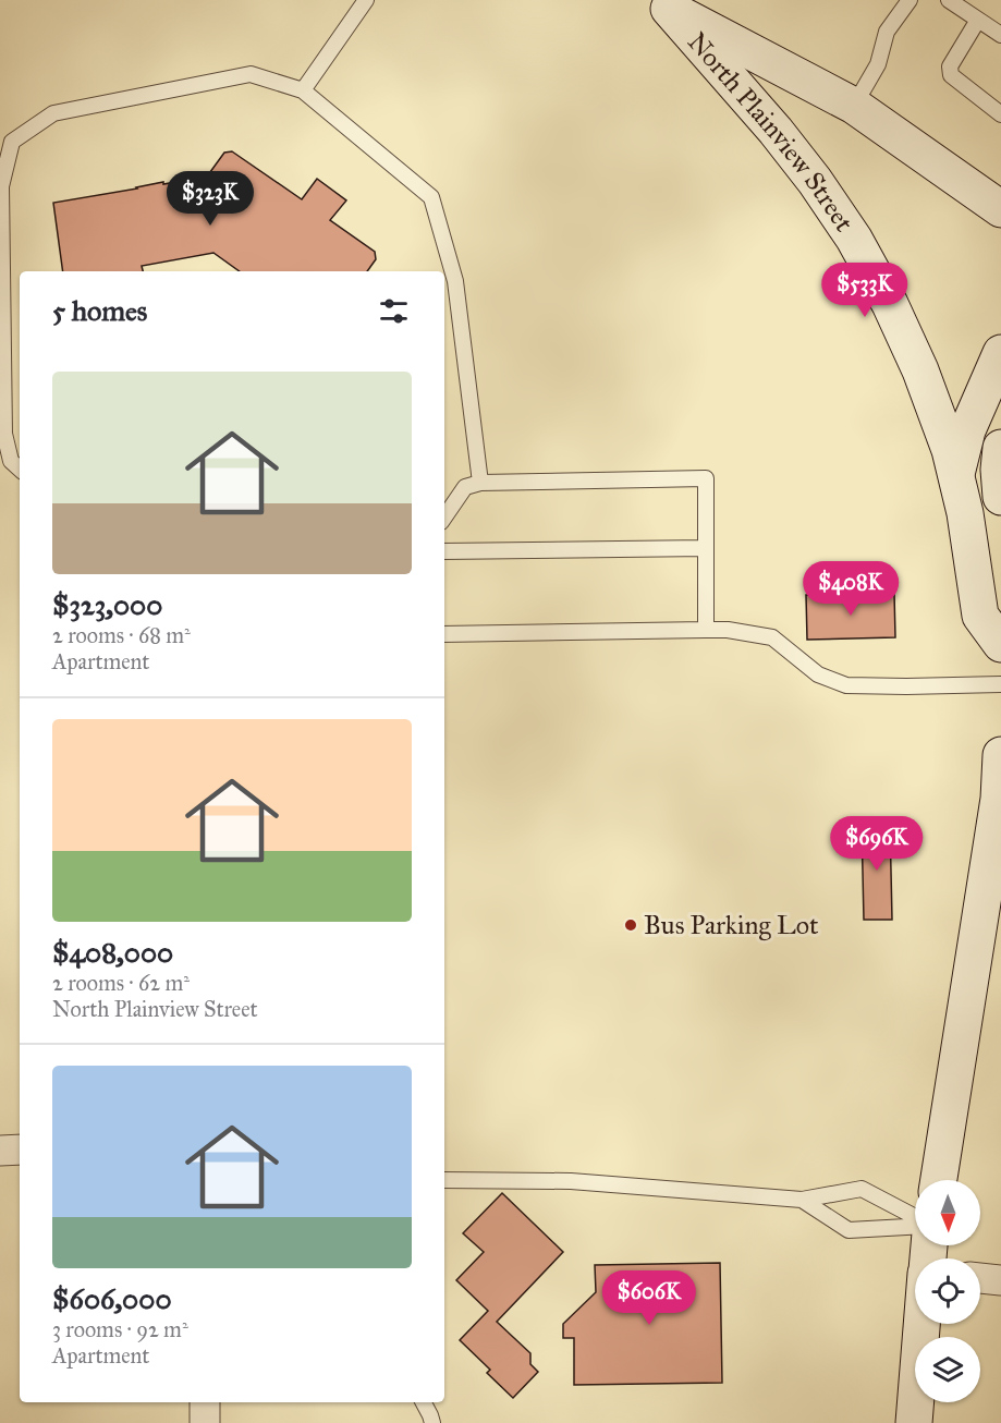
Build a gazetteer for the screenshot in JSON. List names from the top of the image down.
{
  "streets": {
    "main road": ["North Plainview Street"]
  },
  "places": ["Bus Parking Lot"],
  "north": "bottom",
  "page": {
    "price": [
      "$323K",
      "$533K",
      "$408K",
      "$696K",
      "$606K"
    ],
    "heading": "5 homes",
    "list": [
      {
        "name": "$323,000",
        "note": "2 rooms · 68 m² · Apartment"
      },
      {
        "name": "$408,000",
        "note": "2 rooms · 62 m² · North Plainview Street"
      },
      {
        "name": "$606,000",
        "note": "3 rooms · 92 m² · Apartment"
      }
    ]
  }
}
